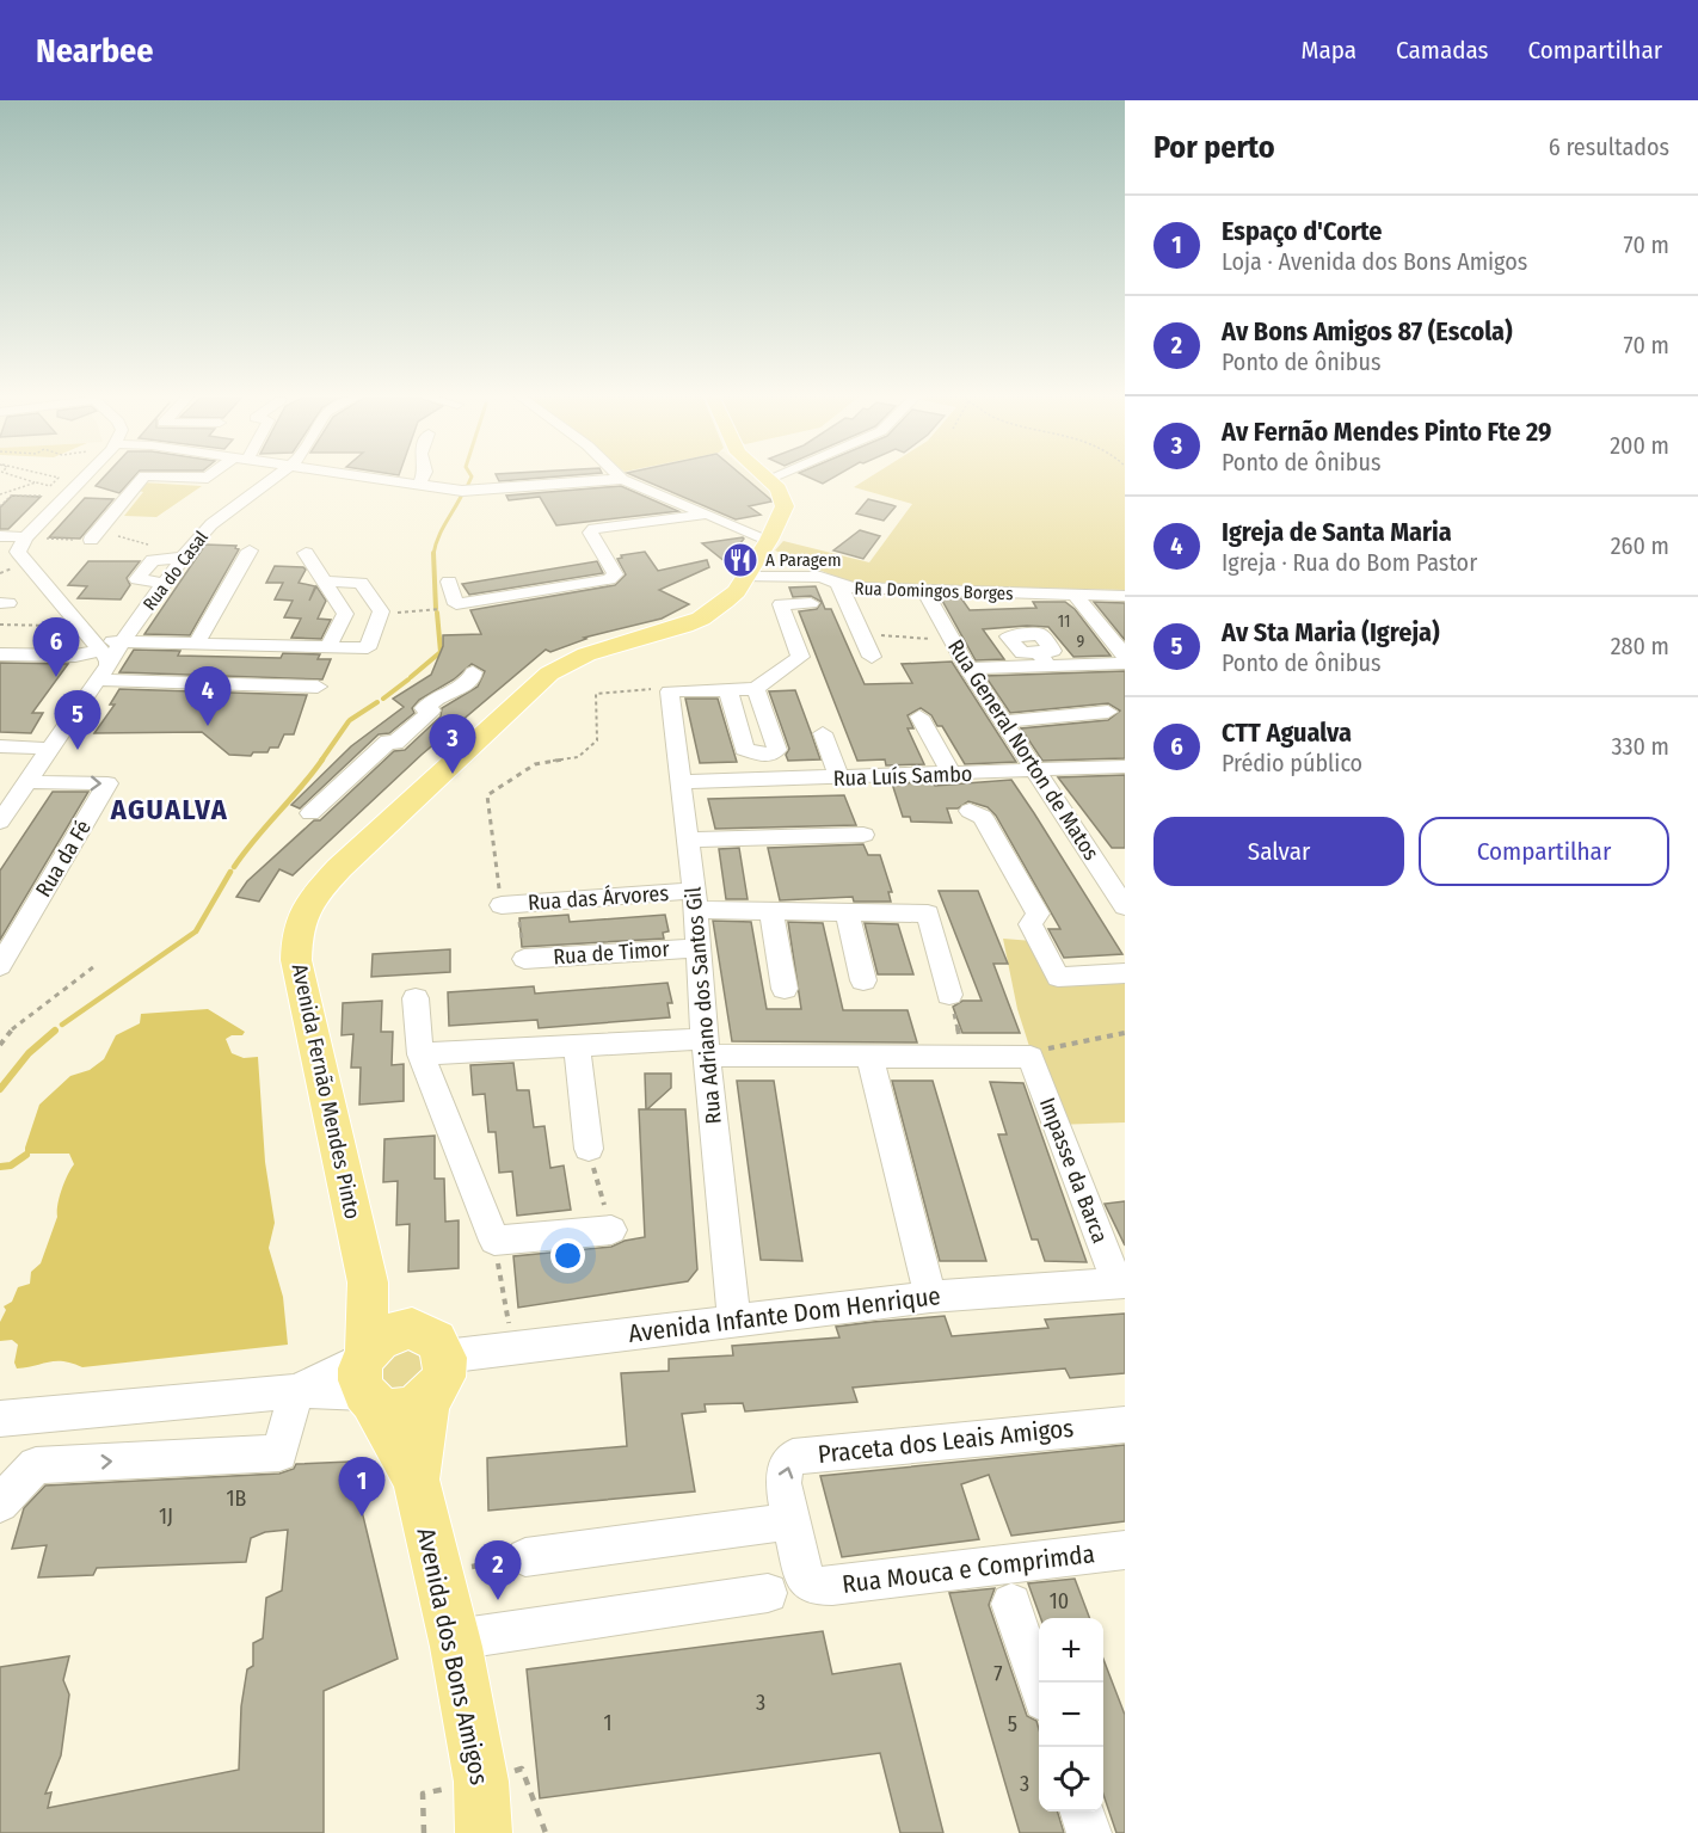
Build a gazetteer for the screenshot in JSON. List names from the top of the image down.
{
  "streets": {
    "main road": ["Avenida Fernão Mendes Pinto", "Avenida dos Bons Amigos"],
    "street": [
      "Rua do Casal",
      "Rua Domingos Borges",
      "Rua General Norton de Matos",
      "Rua Luís Sambo",
      "Rua da Fé",
      "Rua das Árvores",
      "Rua de Timor",
      "Rua Adriano dos Santos Gil",
      "Impasse da Barca",
      "Avenida Infante Dom Henrique",
      "Praceta dos Leais Amigos",
      "Rua Mouca e Comprimda"
    ]
  },
  "crossings": [
    ["Rua do Casal", "Rua da Fé"],
    ["Rua Domingos Borges", "Rua General Norton de Matos"],
    ["Rua Domingos Borges", "Avenida Fernão Mendes Pinto"],
    ["Rua General Norton de Matos", "Rua Luís Sambo"],
    ["Rua Luís Sambo", "Rua Adriano dos Santos Gil"],
    ["Rua das Árvores", "Rua Adriano dos Santos Gil"],
    ["Rua de Timor", "Rua Adriano dos Santos Gil"],
    ["Rua Adriano dos Santos Gil", "Avenida Infante Dom Henrique"],
    ["Avenida Fernão Mendes Pinto", "Avenida Infante Dom Henrique"],
    ["Avenida Fernão Mendes Pinto", "Avenida dos Bons Amigos"],
    ["Impasse da Barca", "Avenida Infante Dom Henrique"],
    ["Avenida Infante Dom Henrique", "Avenida dos Bons Amigos"],
    ["Praceta dos Leais Amigos", "Rua Mouca e Comprimda"]
  ],
  "districts": ["AGUALVA"],
  "places": {
    "restaurant": ["A Paragem"]
  },
  "house_numbers": [
    "11",
    "9",
    "1B",
    "1J",
    "10",
    "7",
    "3",
    "1",
    "5",
    "3"
  ],
  "page": {
    "header": "Nearbee",
    "nav": ["Mapa", "Camadas", "Compartilhar"],
    "heading": ["Por perto", "6 resultados"],
    "list": [
      {
        "mark": "1",
        "name": "Espaço d'Corte",
        "note": "Loja · Avenida dos Bons Amigos",
        "value": "70 m"
      },
      {
        "mark": "2",
        "name": "Av Bons Amigos 87 (Escola)",
        "note": "Ponto de ônibus",
        "value": "70 m"
      },
      {
        "mark": "3",
        "name": "Av Fernão Mendes Pinto Fte 29",
        "note": "Ponto de ônibus",
        "value": "200 m"
      },
      {
        "mark": "4",
        "name": "Igreja de Santa Maria",
        "note": "Igreja · Rua do Bom Pastor",
        "value": "260 m"
      },
      {
        "mark": "5",
        "name": "Av Sta Maria (Igreja)",
        "note": "Ponto de ônibus",
        "value": "280 m"
      },
      {
        "mark": "6",
        "name": "CTT Agualva",
        "note": "Prédio público",
        "value": "330 m"
      }
    ],
    "pins": [
      "6",
      "4",
      "5",
      "3",
      "1",
      "2"
    ],
    "buttons": ["Salvar", "Compartilhar"],
    "map_buttons": ["+", "−"]
  }
}
